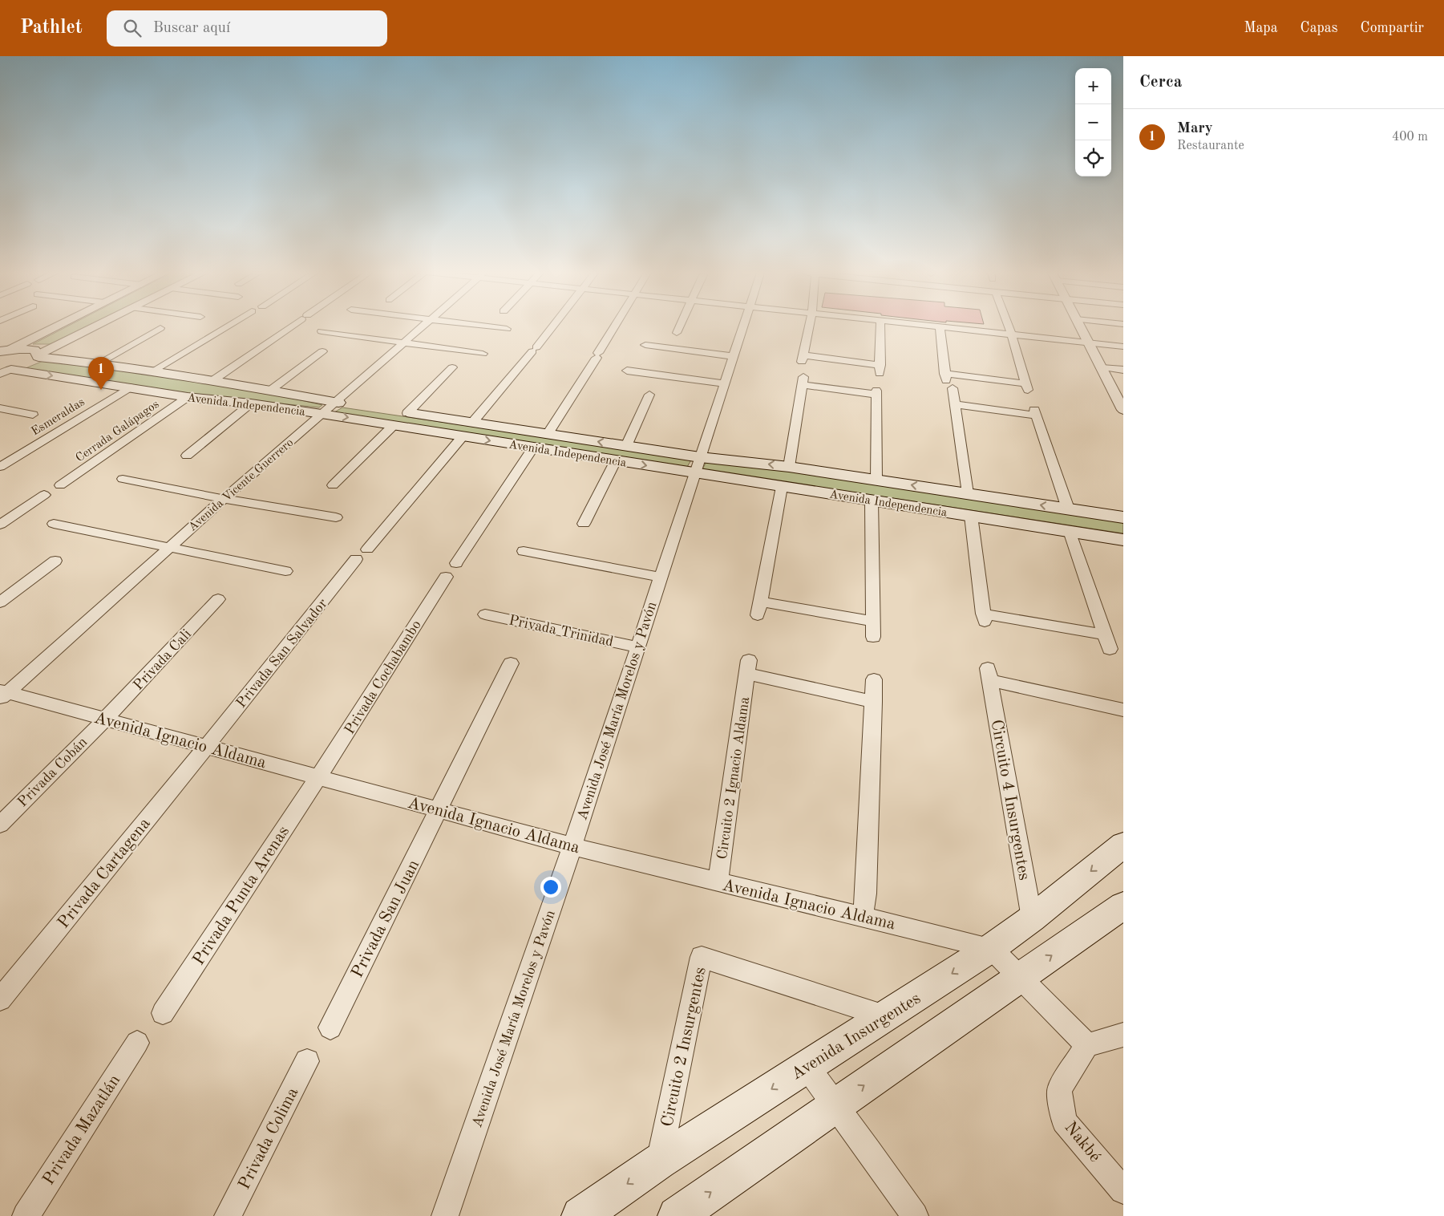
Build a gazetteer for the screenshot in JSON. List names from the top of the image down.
{
  "streets": {
    "main road": ["Avenida Independencia", "Avenida Insurgentes"],
    "street": [
      "Esmeraldas",
      "Cerrada Galápagos",
      "Avenida Vicente Guerrero",
      "Privada Trinidad",
      "Privada San Salvador",
      "Privada Cali",
      "Privada Cochabambo",
      "Avenida José María Morelos y Pavón",
      "Avenida Ignacio Aldama",
      "Privada Cobán",
      "Circuito 2 Ignacio Aldama",
      "Circuito 4 Insurgentes",
      "Privada Cartagena",
      "Privada Punta Arenas",
      "Privada San Juan",
      "Circuito 2 Insurgentes",
      "Privada Mazatlán",
      "Privada Colima",
      "Nakbé"
    ]
  },
  "crossings": [
    ["Avenida Independencia", "Esmeraldas"],
    ["Avenida Independencia", "Cerrada Galápagos"],
    ["Avenida Independencia", "Avenida Vicente Guerrero"],
    ["Avenida Independencia", "Privada San Salvador"],
    ["Avenida Independencia", "Avenida José María Morelos y Pavón"],
    ["Avenida Vicente Guerrero", "Avenida Ignacio Aldama"],
    ["Privada Trinidad", "Avenida José María Morelos y Pavón"],
    ["Privada San Salvador", "Avenida Ignacio Aldama"],
    ["Privada San Salvador", "Privada Cartagena"],
    ["Privada Cali", "Avenida Ignacio Aldama"],
    ["Privada Cali", "Privada Cobán"],
    ["Privada Cochabambo", "Avenida Ignacio Aldama"],
    ["Privada Cochabambo", "Privada Punta Arenas"],
    ["Avenida José María Morelos y Pavón", "Avenida Ignacio Aldama"],
    ["Avenida Ignacio Aldama", "Privada Cobán"],
    ["Avenida Ignacio Aldama", "Circuito 2 Ignacio Aldama"],
    ["Avenida Ignacio Aldama", "Privada Cartagena"],
    ["Avenida Ignacio Aldama", "Privada Punta Arenas"],
    ["Avenida Ignacio Aldama", "Privada San Juan"],
    ["Avenida Ignacio Aldama", "Avenida Insurgentes"],
    ["Circuito 4 Insurgentes", "Avenida Insurgentes"],
    ["Avenida Insurgentes", "Circuito 2 Insurgentes"]
  ],
  "page": {
    "header": "Pathlet",
    "search": "Buscar aquí",
    "nav": ["Mapa", "Capas", "Compartir"],
    "heading": "Cerca",
    "map_buttons": ["+", "−"],
    "list": [
      {
        "mark": "1",
        "name": "Mary",
        "note": "Restaurante",
        "value": "400 m"
      }
    ],
    "pins": "1"
  }
}
